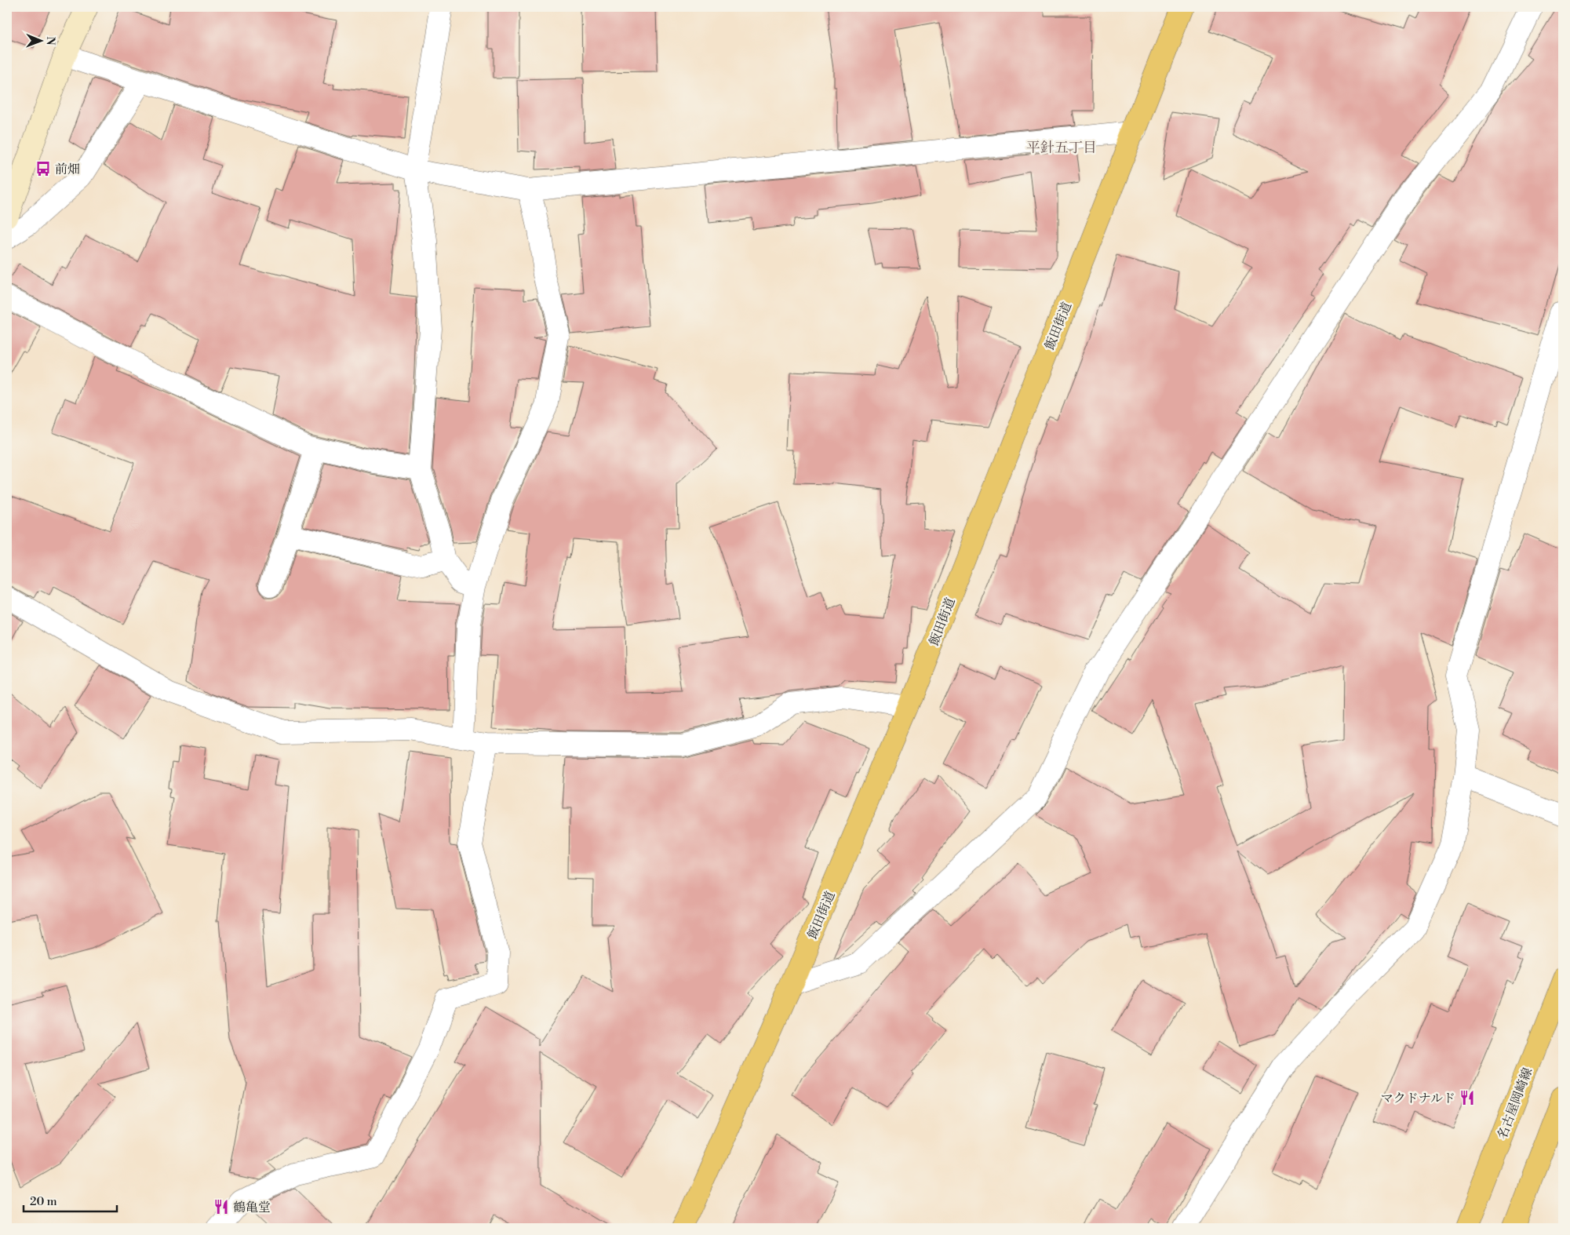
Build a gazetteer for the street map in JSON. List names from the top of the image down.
{
  "streets": {
    "main road": ["飯田街道", "名古屋岡崎線"]
  },
  "districts": ["平針五丁目"],
  "places": {
    "bus stop": ["前畑"],
    "restaurant": ["マクドナルド", "鶴亀堂"]
  },
  "scale_bar": "20 m",
  "north": "right"
}
